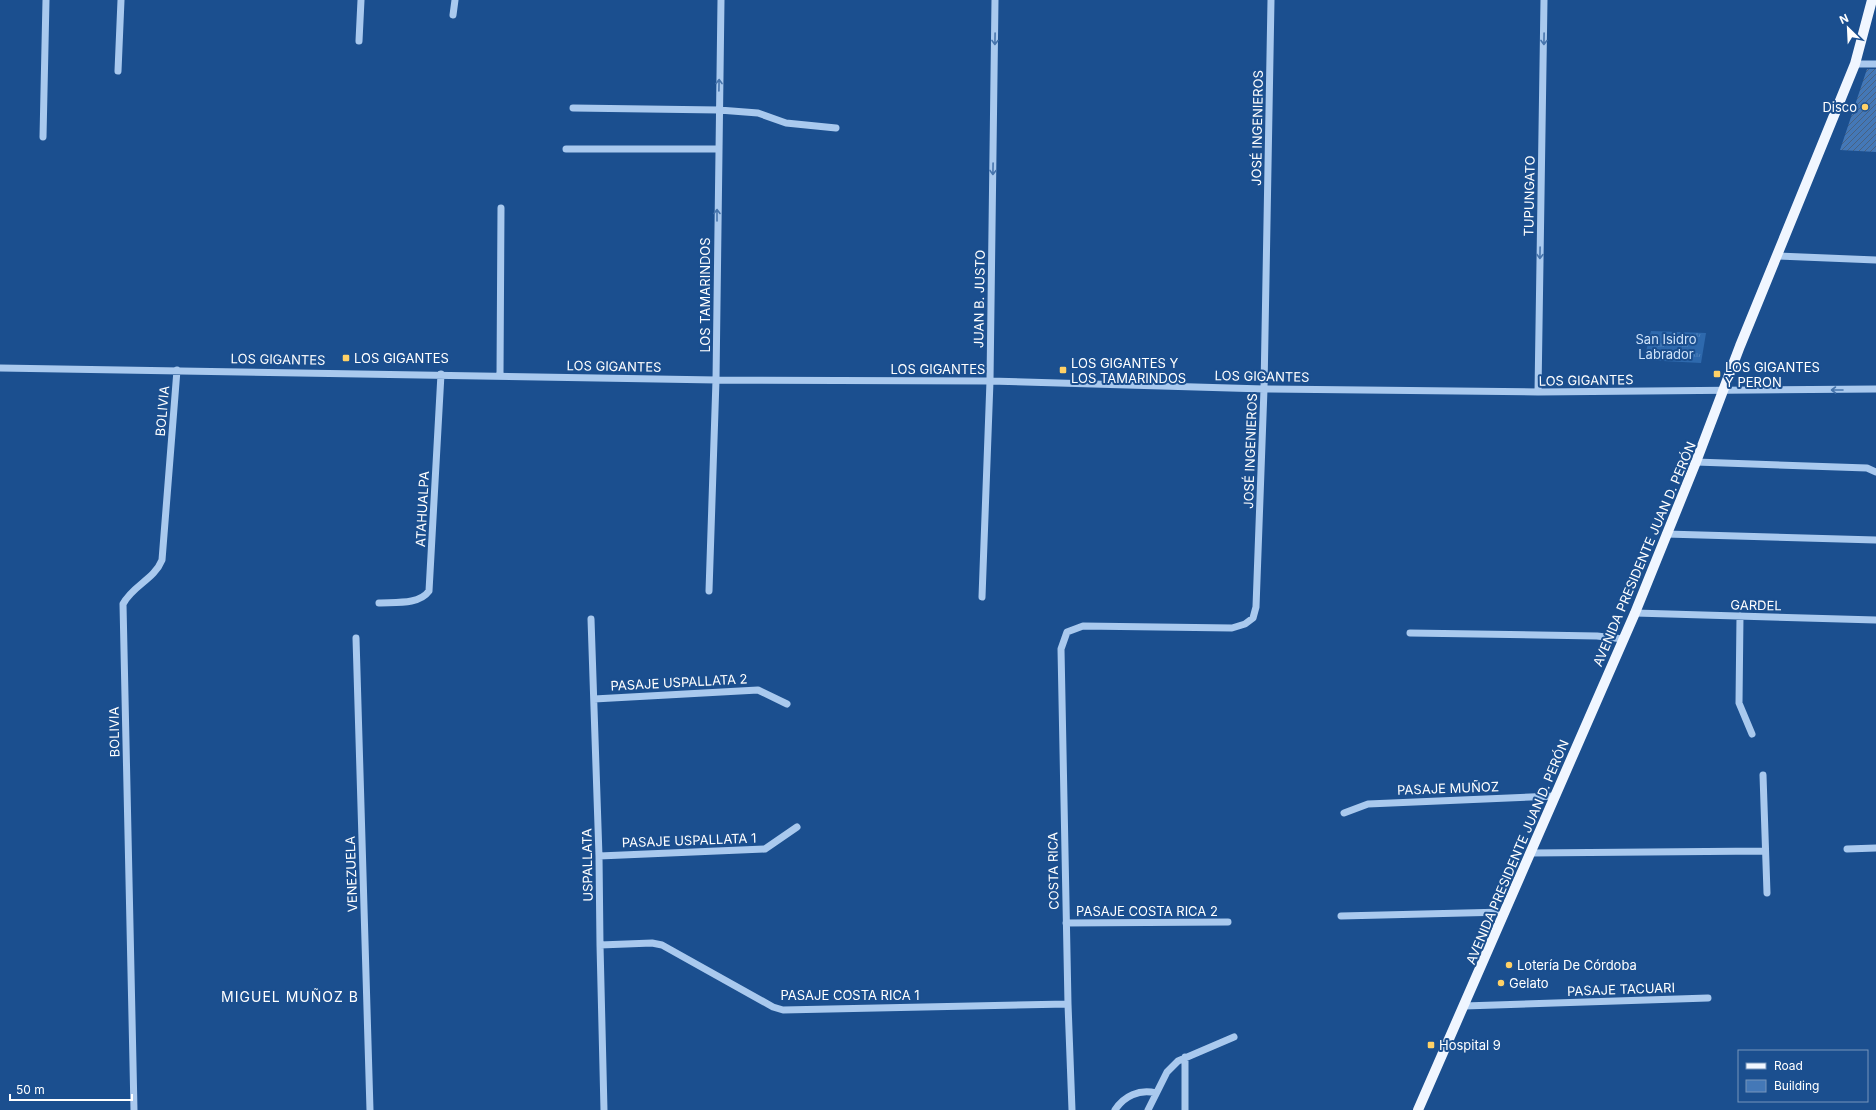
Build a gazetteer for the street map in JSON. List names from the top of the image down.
{
  "streets": {
    "main road": ["AVENIDA PRESIDENTE JUAN D. PERÓN"],
    "street": [
      "JOSÉ INGENIEROS",
      "TUPUNGATO",
      "LOS TAMARINDOS",
      "JUAN B. JUSTO",
      "LOS GIGANTES",
      "BOLIVIA",
      "ATAHUALPA",
      "GARDEL",
      "PASAJE USPALLATA 2",
      "PASAJE MUÑOZ",
      "PASAJE USPALLATA 1",
      "USPALLATA",
      "COSTA RICA",
      "VENEZUELA",
      "PASAJE COSTA RICA 2",
      "PASAJE TACUARI",
      "PASAJE COSTA RICA 1"
    ]
  },
  "crossings": [
    ["JOSÉ INGENIEROS", "LOS GIGANTES"],
    ["JOSÉ INGENIEROS", "COSTA RICA"],
    ["TUPUNGATO", "LOS GIGANTES"],
    ["LOS TAMARINDOS", "LOS GIGANTES"],
    ["JUAN B. JUSTO", "LOS GIGANTES"],
    ["LOS GIGANTES", "BOLIVIA"],
    ["LOS GIGANTES", "ATAHUALPA"],
    ["LOS GIGANTES", "AVENIDA PRESIDENTE JUAN D. PERÓN"],
    ["AVENIDA PRESIDENTE JUAN D. PERÓN", "GARDEL"],
    ["AVENIDA PRESIDENTE JUAN D. PERÓN", "PASAJE MUÑOZ"],
    ["AVENIDA PRESIDENTE JUAN D. PERÓN", "PASAJE TACUARI"],
    ["PASAJE USPALLATA 2", "USPALLATA"],
    ["PASAJE USPALLATA 1", "USPALLATA"],
    ["USPALLATA", "PASAJE COSTA RICA 1"],
    ["COSTA RICA", "PASAJE COSTA RICA 2"],
    ["COSTA RICA", "PASAJE COSTA RICA 1"]
  ],
  "one_way": ["TUPUNGATO", "LOS TAMARINDOS", "JUAN B. JUSTO"],
  "districts": ["MIGUEL MUÑOZ B"],
  "parks": ["San Isidro Labrador"],
  "places": {
    "other": ["Disco", "Lotería De Córdoba", "Gelato"],
    "transit": [
      "LOS GIGANTES",
      "LOS GIGANTES Y LOS TAMARINDOS",
      "LOS GIGANTES Y PERON",
      "Hospital 9"
    ]
  },
  "legend": ["Road", "Building"],
  "scale_bar": "50 m",
  "north": "top left"
}
